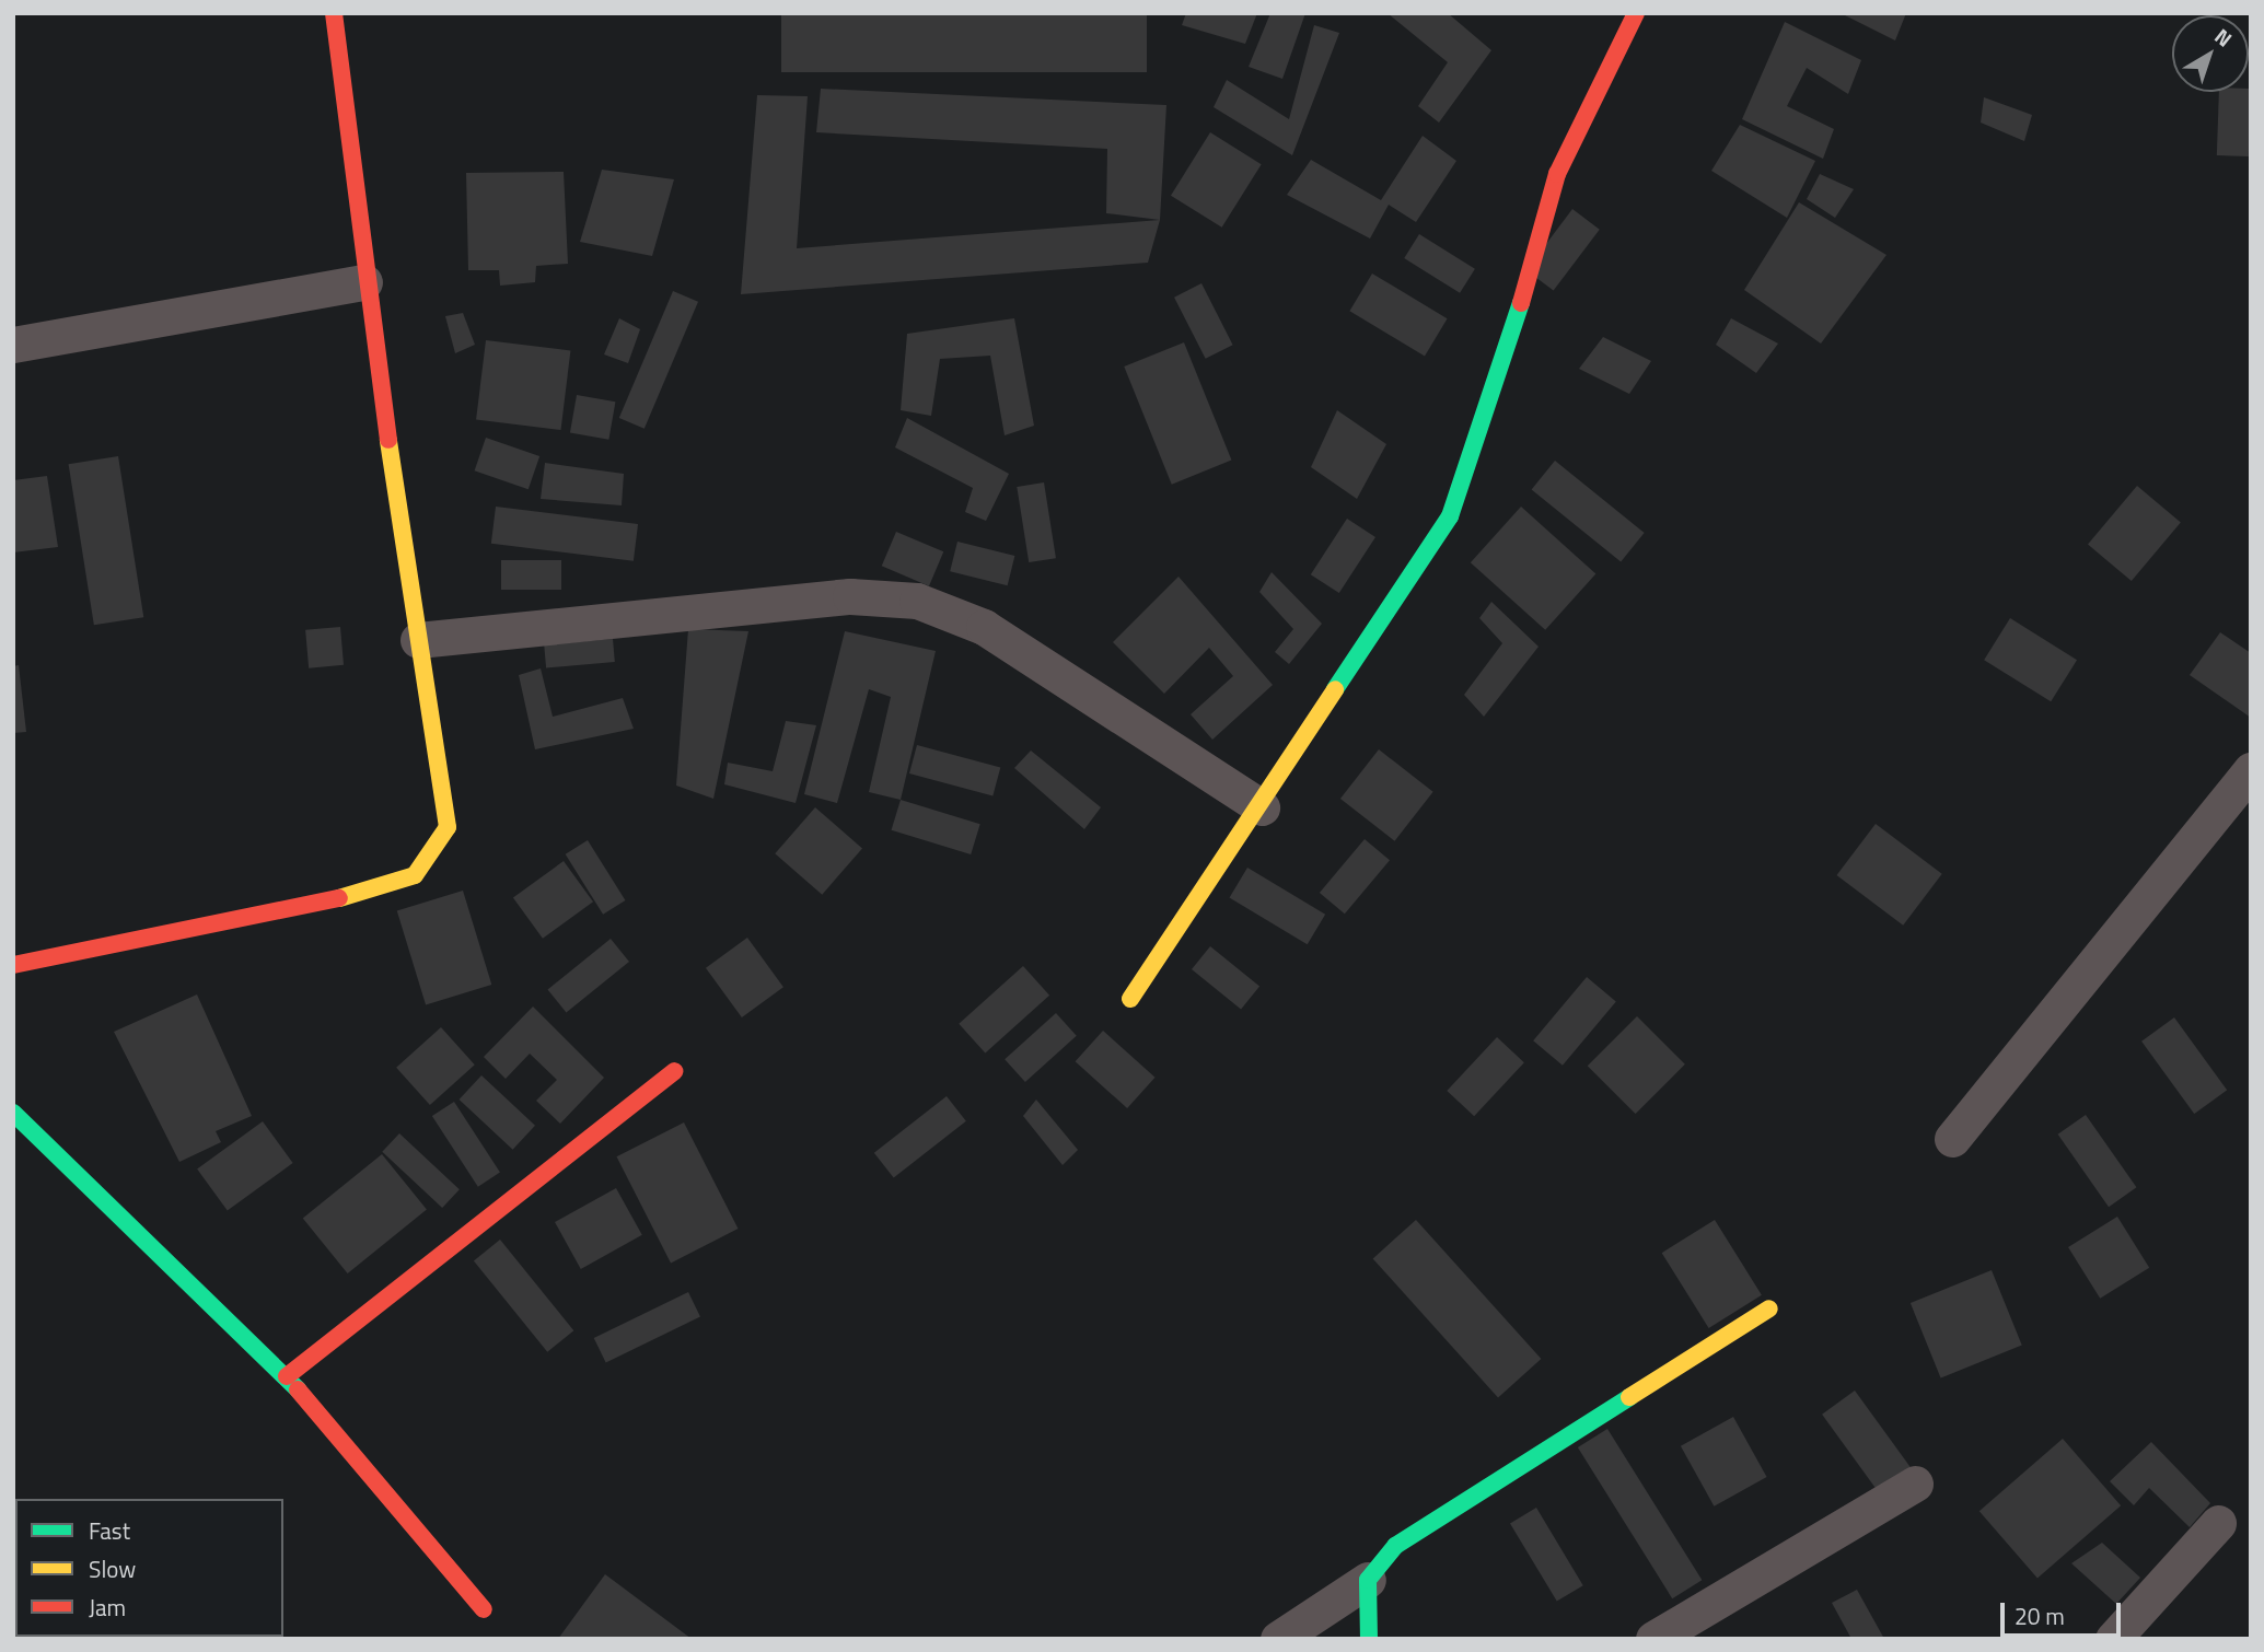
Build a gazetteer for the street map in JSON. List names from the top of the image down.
{
  "legend": ["Fast", "Slow", "Jam"],
  "scale_bar": "20 m",
  "north": "top right"
}
